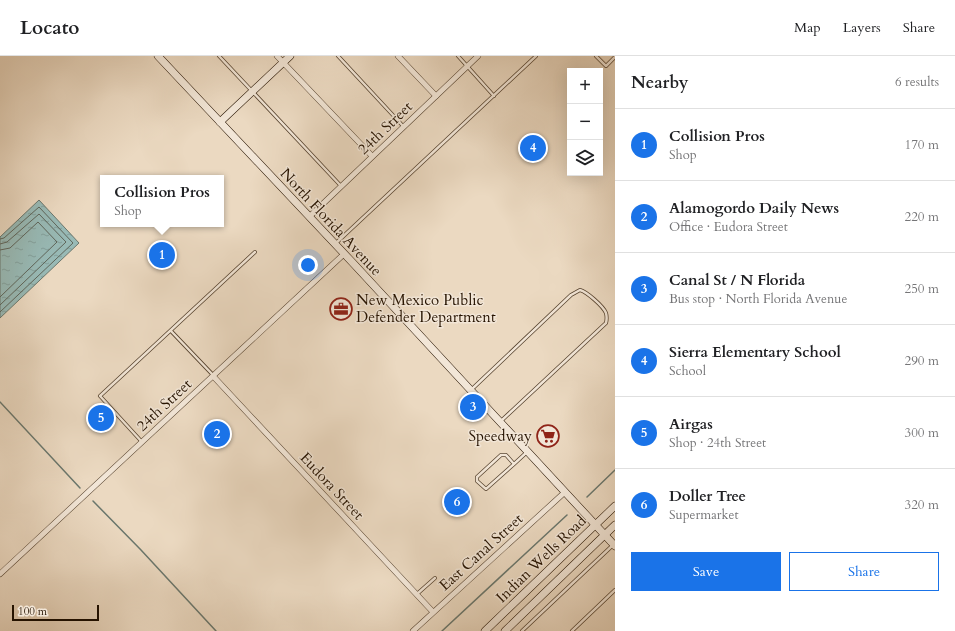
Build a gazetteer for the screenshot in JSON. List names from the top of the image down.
{
  "streets": {
    "main road": ["North Florida Avenue", "Indian Wells Road"],
    "street": ["24th Street", "Eudora Street", "East Canal Street"]
  },
  "crossings": [
    ["24th Street", "North Florida Avenue"],
    ["24th Street", "Eudora Street"],
    ["North Florida Avenue", "East Canal Street"],
    ["North Florida Avenue", "Indian Wells Road"],
    ["Eudora Street", "East Canal Street"]
  ],
  "places": {
    "office": ["New Mexico Public Defender Department"],
    "supermarket": ["Speedway"]
  },
  "scale_bar": "100 m",
  "page": {
    "header": "Locato",
    "nav": ["Map", "Layers", "Share"],
    "heading": ["Nearby", "6 results"],
    "map_buttons": ["+", "−"],
    "list": [
      {
        "mark": "1",
        "name": "Collision Pros",
        "note": "Shop",
        "value": "170 m"
      },
      {
        "mark": "2",
        "name": "Alamogordo Daily News",
        "note": "Office · Eudora Street",
        "value": "220 m"
      },
      {
        "mark": "3",
        "name": "Canal St / N Florida",
        "note": "Bus stop · North Florida Avenue",
        "value": "250 m"
      },
      {
        "mark": "4",
        "name": "Sierra Elementary School",
        "note": "School",
        "value": "290 m"
      },
      {
        "mark": "5",
        "name": "Airgas",
        "note": "Shop · 24th Street",
        "value": "300 m"
      },
      {
        "mark": "6",
        "name": "Doller Tree",
        "note": "Supermarket",
        "value": "320 m"
      }
    ],
    "pins": [
      "4",
      "1",
      "3",
      "5",
      "2",
      "6"
    ],
    "popup": ["Collision Pros", "Shop"],
    "buttons": ["Save", "Share"],
    "scale": "100 m"
  }
}
